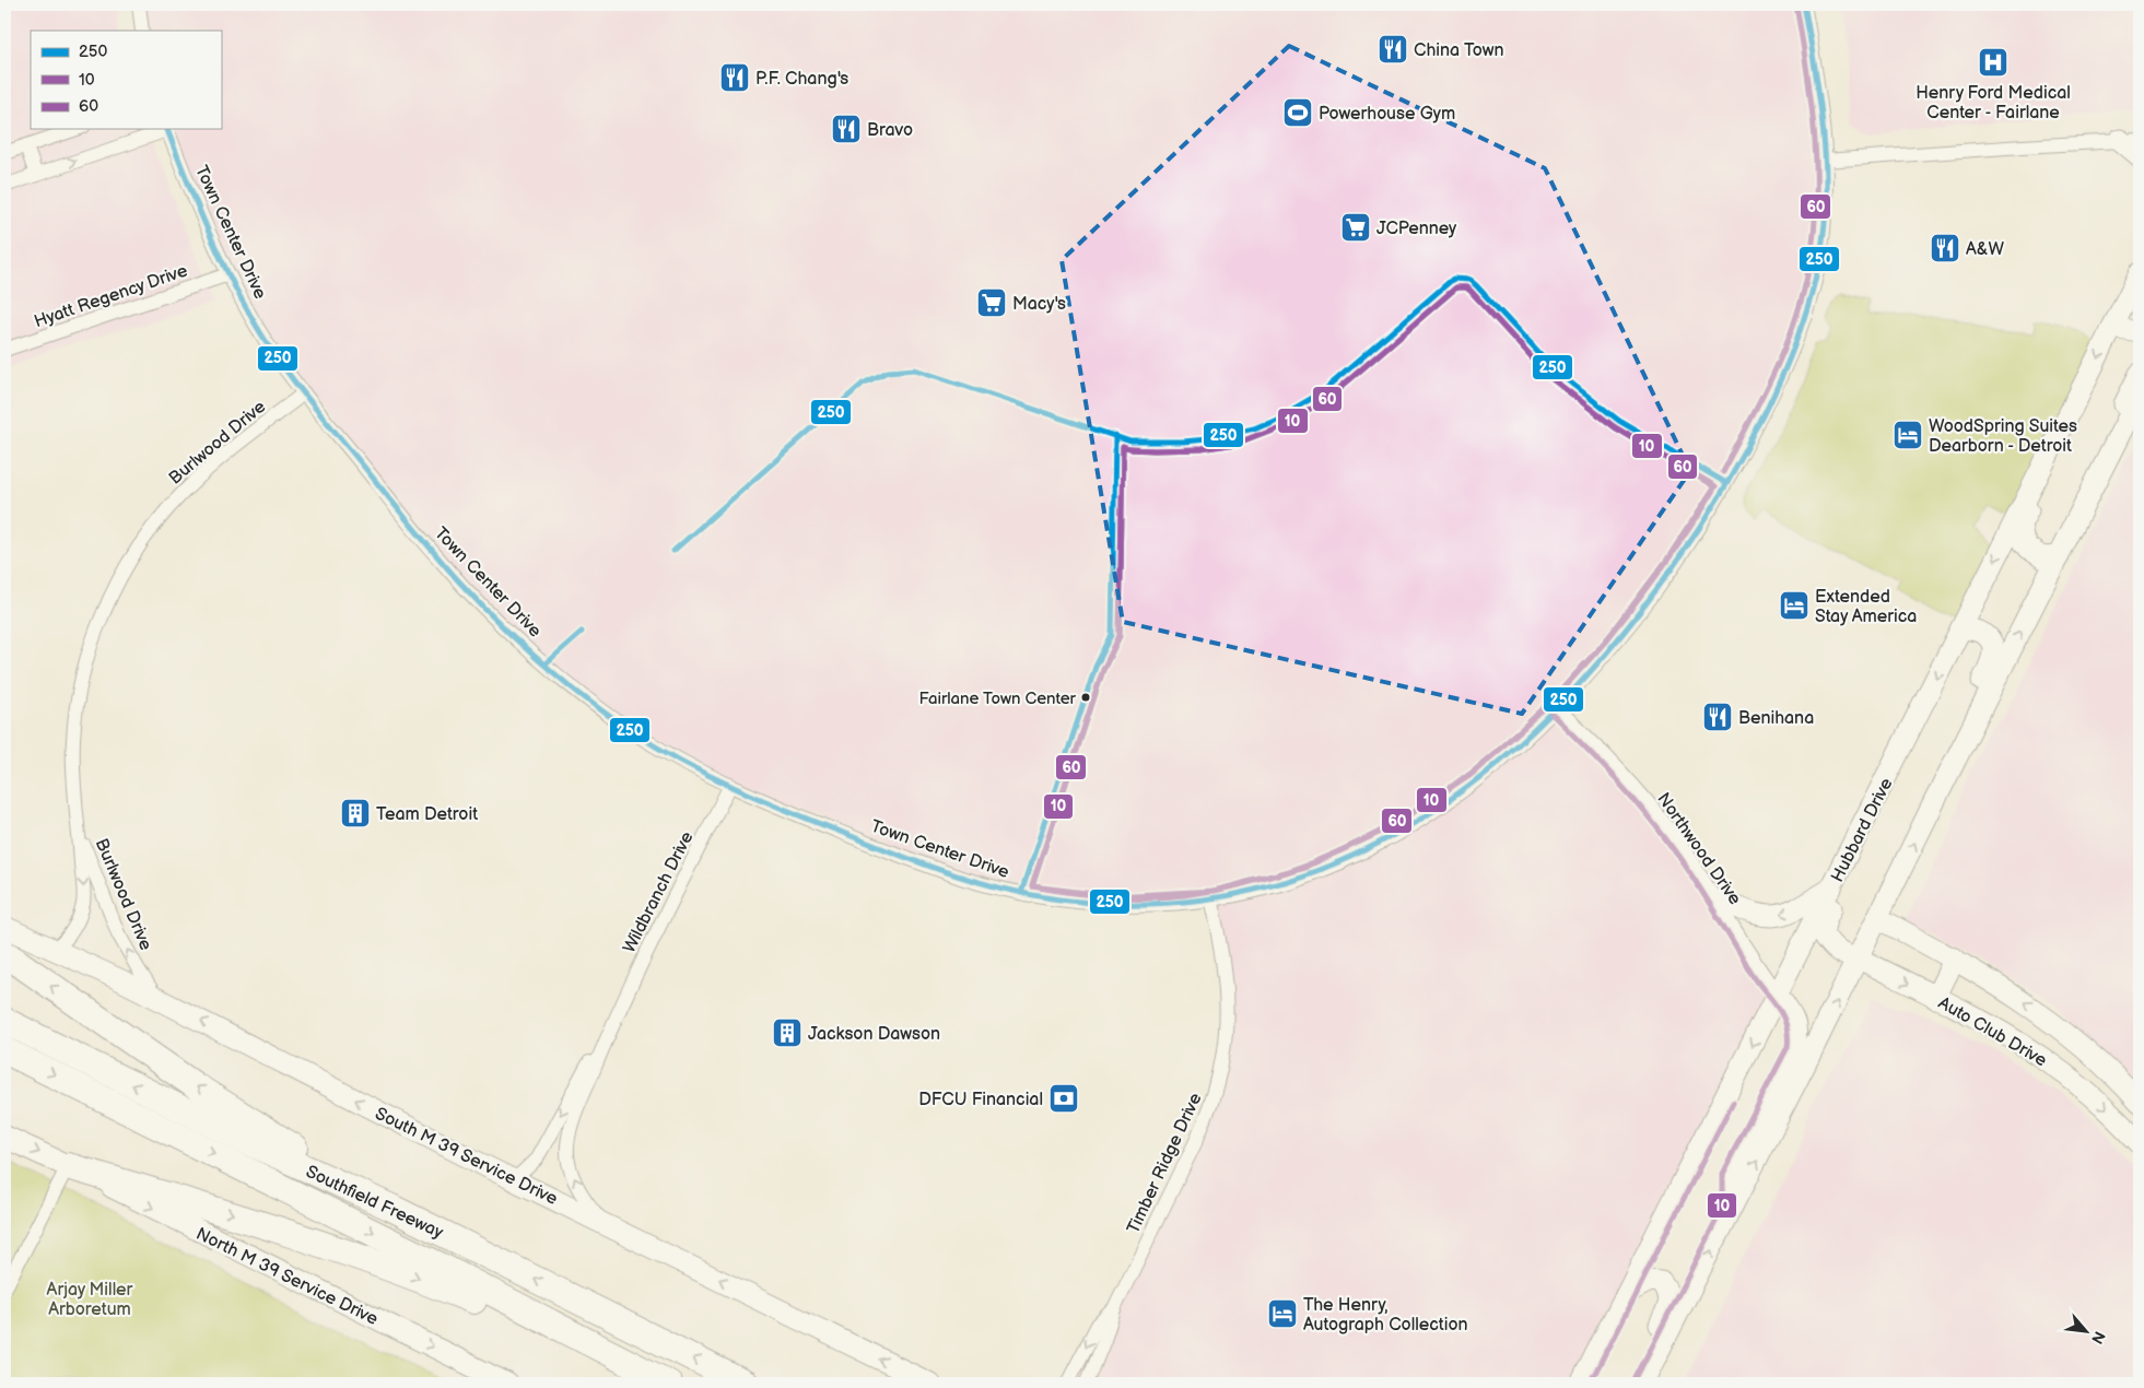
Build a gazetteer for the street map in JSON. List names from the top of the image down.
{
  "streets": {
    "highway": ["Southfield Freeway"],
    "street": [
      "Town Center Drive",
      "Hyatt Regency Drive",
      "Burlwood Drive",
      "Hubbard Drive",
      "Northwood Drive",
      "Wildbranch Drive",
      "Auto Club Drive",
      "South M 39 Service Drive",
      "Timber Ridge Drive",
      "North M 39 Service Drive"
    ]
  },
  "crossings": [
    ["Town Center Drive", "Hyatt Regency Drive"],
    ["Town Center Drive", "Burlwood Drive"],
    ["Town Center Drive", "Northwood Drive"],
    ["Town Center Drive", "Wildbranch Drive"],
    ["Town Center Drive", "Timber Ridge Drive"],
    ["Burlwood Drive", "South M 39 Service Drive"],
    ["Hubbard Drive", "Northwood Drive"],
    ["Hubbard Drive", "Auto Club Drive"],
    ["Wildbranch Drive", "South M 39 Service Drive"]
  ],
  "one_way": ["South M 39 Service Drive", "North M 39 Service Drive"],
  "parks": ["Arjay Miller Arboretum"],
  "places": {
    "restaurant": [
      "China Town",
      "P.F. Chang's",
      "Bravo",
      "A&W",
      "Benihana"
    ],
    "hospital": ["Henry Ford Medical Center - Fairlane"],
    "sports": ["Powerhouse Gym"],
    "supermarket": ["JCPenney", "Macy's"],
    "hotel": ["WoodSpring Suites Dearborn - Detroit", "Extended Stay America", "The Henry, Autograph Collection"],
    "other": ["Fairlane Town Center"],
    "building": ["Team Detroit", "Jackson Dawson"],
    "bank": ["DFCU Financial"]
  },
  "lines": ["transit line 250", "transit line 60", "transit line 10"],
  "legend": ["250", "10", "60"],
  "north": "bottom right"
}
